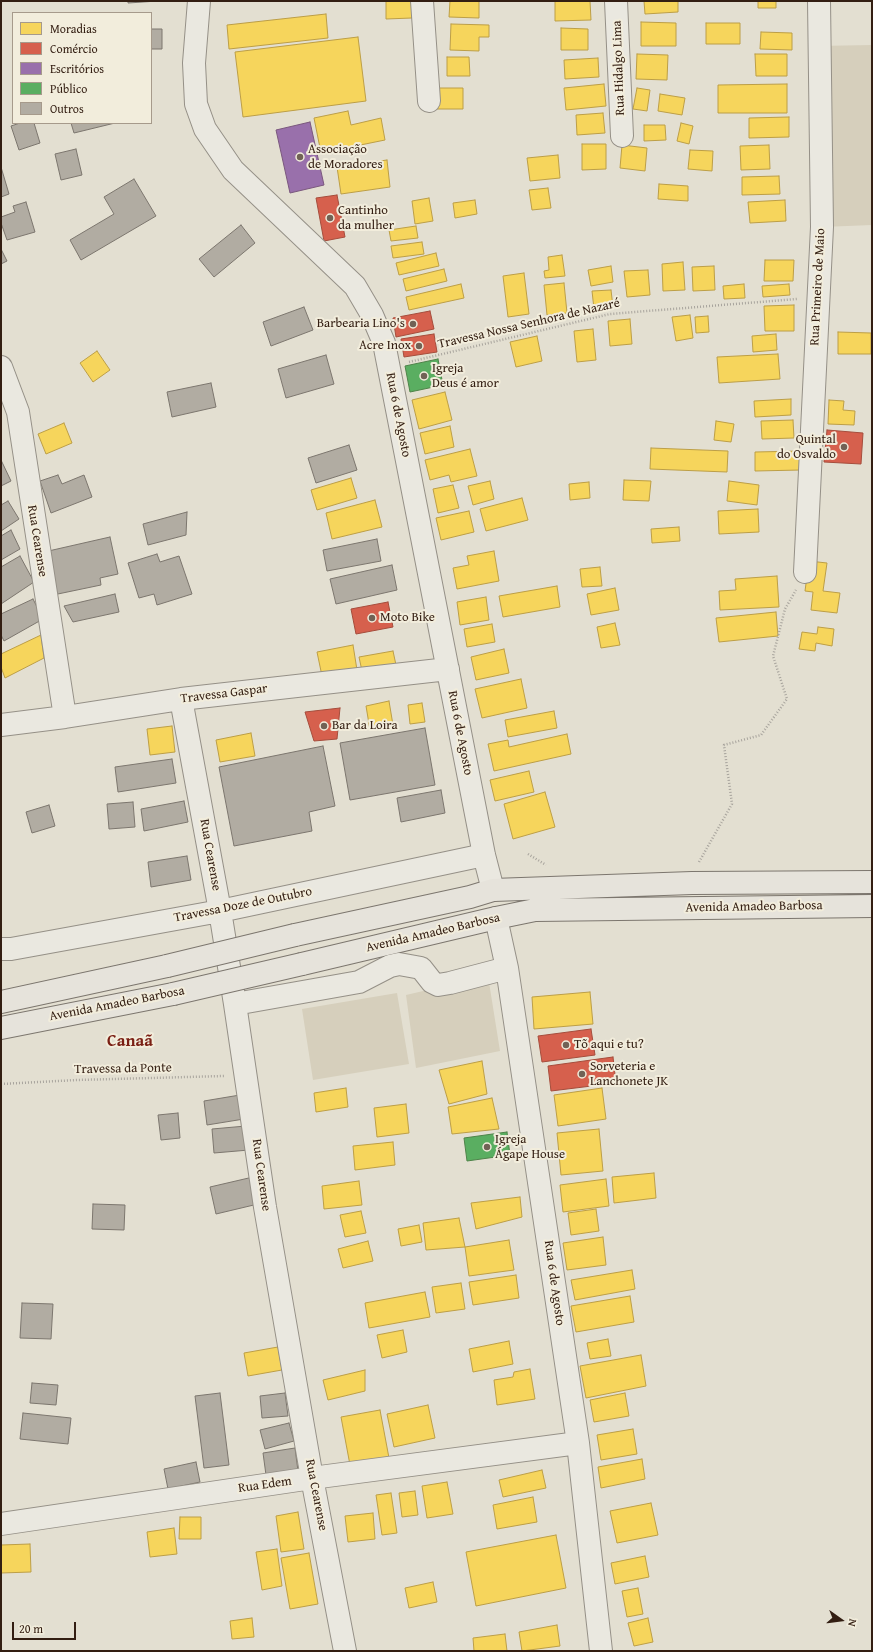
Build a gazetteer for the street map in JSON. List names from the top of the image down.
{
  "streets": {
    "main road": ["Avenida Amadeo Barbosa"],
    "street": [
      "Rua Hidalgo Lima",
      "Rua Primeiro de Maio",
      "Rua 6 de Agosto",
      "Rua Cearense",
      "Travessa Gaspar",
      "Travessa Doze de Outubro",
      "Rua Edem"
    ],
    "path": ["Travessa Nossa Senhora de Nazaré", "Travessa da Ponte"]
  },
  "crossings": [
    ["Rua Primeiro de Maio", "Travessa Nossa Senhora de Nazaré"],
    ["Travessa Nossa Senhora de Nazaré", "Rua 6 de Agosto"],
    ["Rua 6 de Agosto", "Travessa Gaspar"],
    ["Rua 6 de Agosto", "Travessa Doze de Outubro"],
    ["Rua 6 de Agosto", "Avenida Amadeo Barbosa"],
    ["Rua 6 de Agosto", "Rua Edem"],
    ["Rua Cearense", "Travessa Gaspar"],
    ["Rua Cearense", "Travessa Doze de Outubro"],
    ["Rua Cearense", "Travessa da Ponte"],
    ["Rua Cearense", "Rua Edem"]
  ],
  "districts": ["Canaã"],
  "places": [
    "Associação de Moradores",
    "Cantinho da mulher",
    "Barbearia Lino's",
    "Acre Inox",
    "Igreja Deus é amor",
    "Quintal do Osvaldo",
    "Moto Bike",
    "Bar da Loira",
    "Tõ aqui e tu?",
    "Sorveteria e Lanchonete JK",
    "Igreja Ágape House"
  ],
  "legend": [
    "Moradias",
    "Comércio",
    "Escritórios",
    "Público",
    "Outros"
  ],
  "scale_bar": "20 m",
  "north": "right"
}
